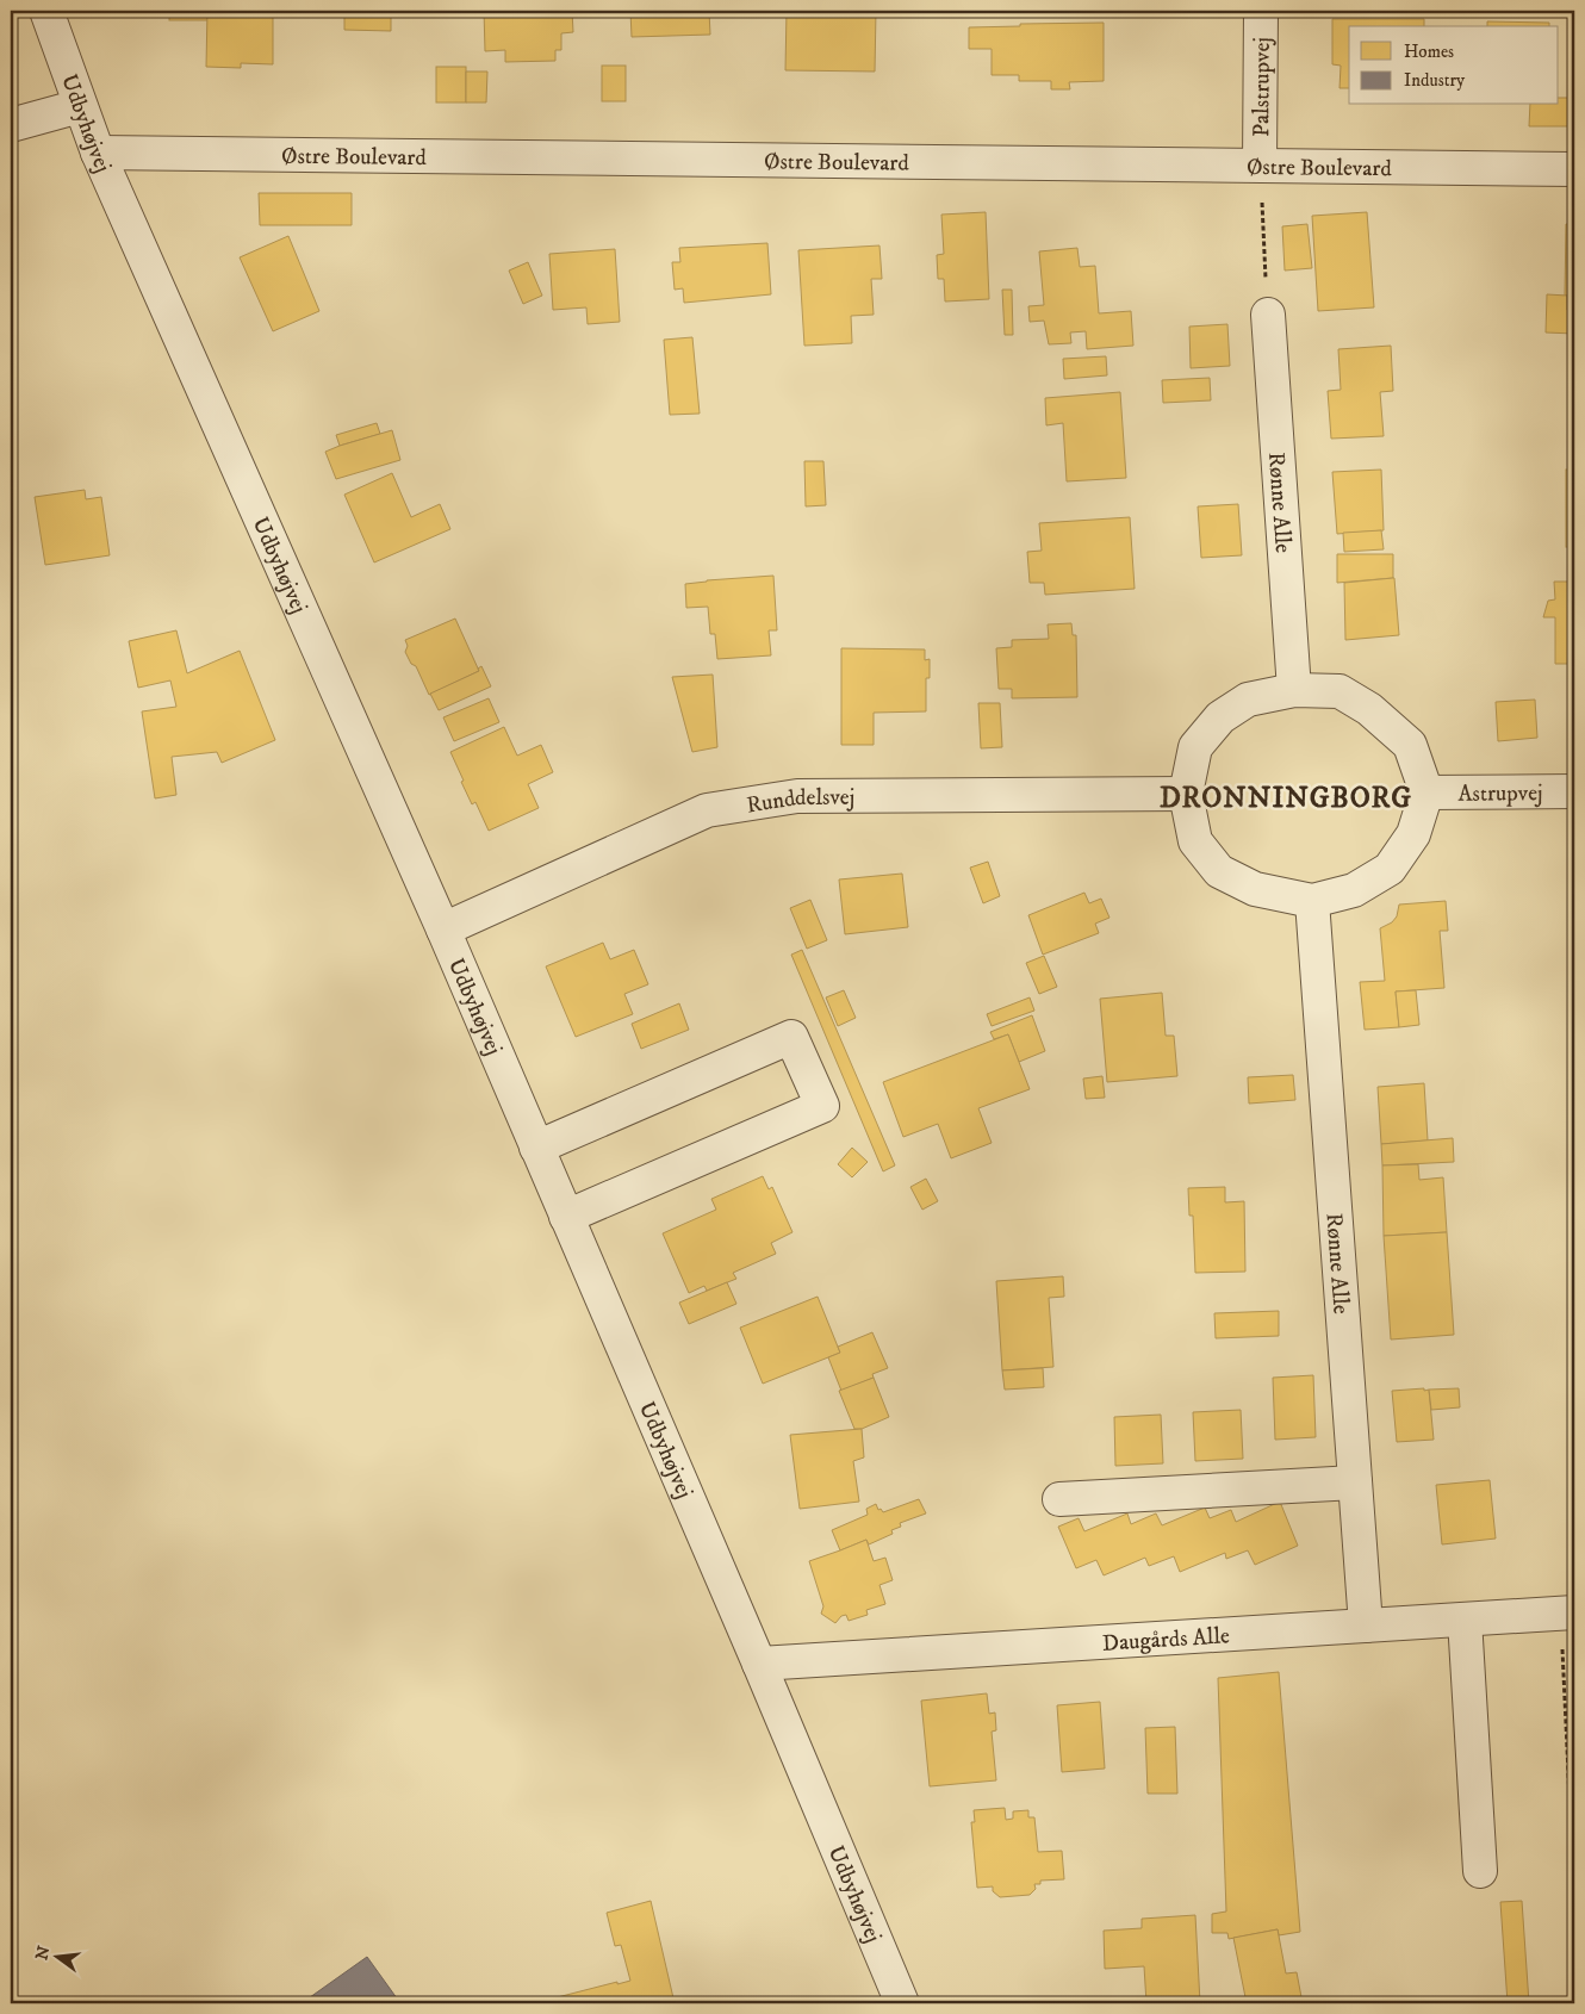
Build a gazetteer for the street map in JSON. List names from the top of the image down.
{
  "streets": {
    "street": [
      "Palstrupvej",
      "Udbyhøjvej",
      "Østre Boulevard",
      "Rønne Alle",
      "Astrupvej",
      "Runddelsvej",
      "Daugårds Alle"
    ]
  },
  "crossings": [
    ["Palstrupvej", "Østre Boulevard"],
    ["Udbyhøjvej", "Østre Boulevard"],
    ["Udbyhøjvej", "Runddelsvej"],
    ["Udbyhøjvej", "Daugårds Alle"],
    ["Rønne Alle", "Daugårds Alle"]
  ],
  "districts": ["DRONNINGBORG"],
  "legend": ["Homes", "Industry"],
  "north": "left"
}
